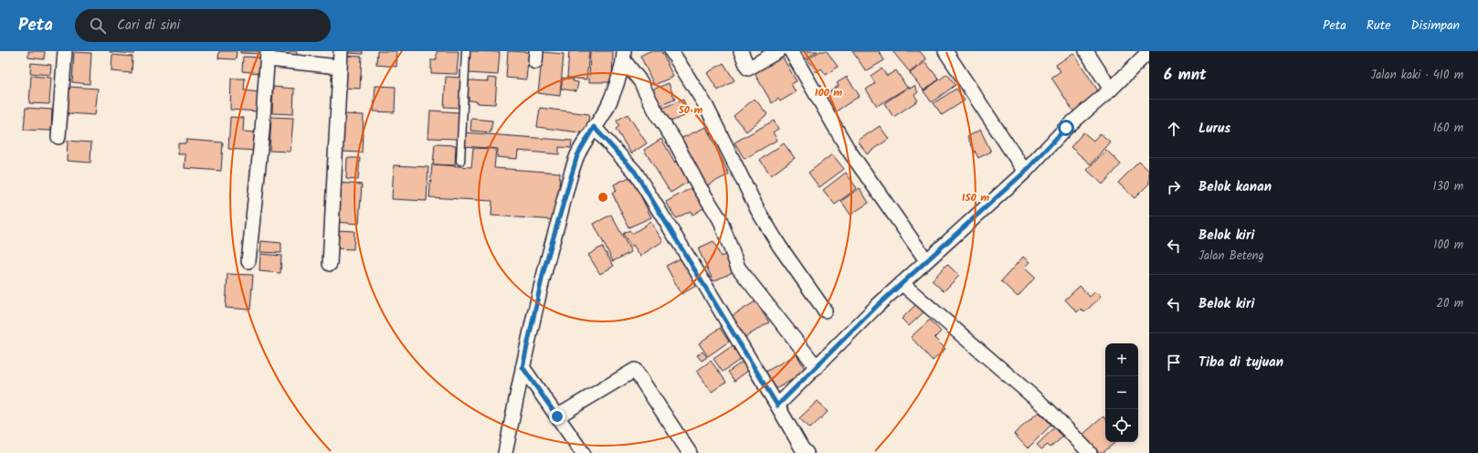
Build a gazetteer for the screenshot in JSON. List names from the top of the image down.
{
  "page": {
    "header": "Peta",
    "search": "Cari di sini",
    "nav": ["Peta", "Rute", "Disimpan"],
    "heading": ["6 mnt", "Jalan kaki · 410 m"],
    "list": [
      ["Lurus", "160 m"],
      ["Belok kanan", "130 m"],
      ["Belok kiri", "Jalan Beteng", "100 m"],
      ["Belok kiri", "20 m"],
      "Tiba di tujuan"
    ],
    "map_buttons": ["+", "−"]
  },
  "rings": ["100 m", "50 m", "150 m"]
}
